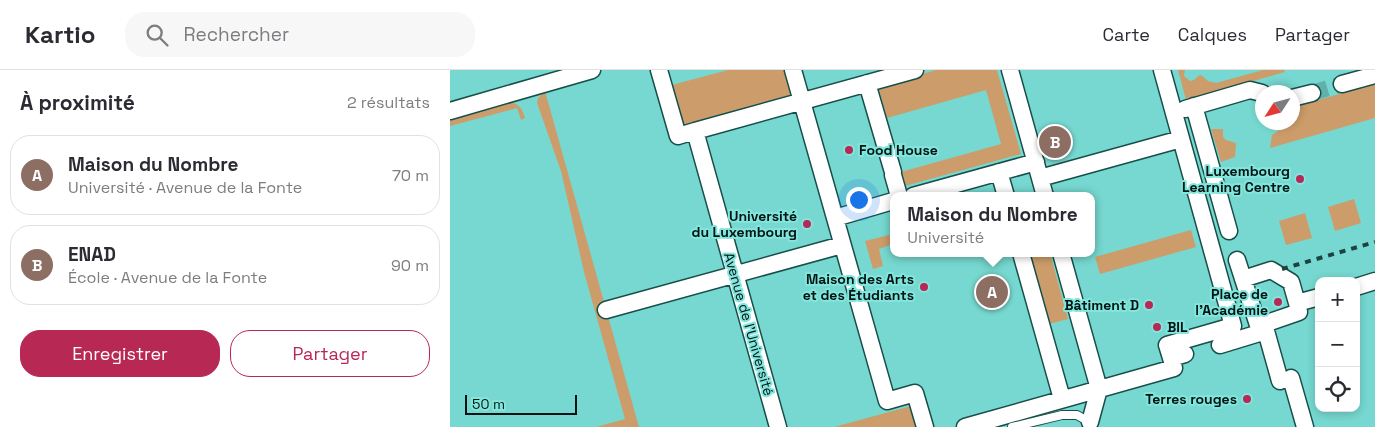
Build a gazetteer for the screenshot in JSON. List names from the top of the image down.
{
  "streets": {
    "street": ["Avenue de l'Université"]
  },
  "places": [
    "Food House",
    "Luxembourg Learning Centre",
    "Université du Luxembourg",
    "Maison des Arts et des Étudiants",
    "Place de l'Académie",
    "Bâtiment D",
    "BIL",
    "Terres rouges"
  ],
  "scale_bar": "50 m",
  "north": "bottom left",
  "page": {
    "header": "Kartio",
    "search": "Rechercher",
    "nav": ["Carte", "Calques", "Partager"],
    "heading": ["À proximité", "2 résultats"],
    "pins": ["B", "A"],
    "list": [
      {
        "mark": "A",
        "name": "Maison du Nombre",
        "note": "Université · Avenue de la Fonte",
        "value": "70 m"
      },
      {
        "mark": "B",
        "name": "ENAD",
        "note": "École · Avenue de la Fonte",
        "value": "90 m"
      }
    ],
    "popup": ["Maison du Nombre", "Université"],
    "map_buttons": ["+", "−"],
    "buttons": ["Enregistrer", "Partager"],
    "scale": "50 m"
  }
}
